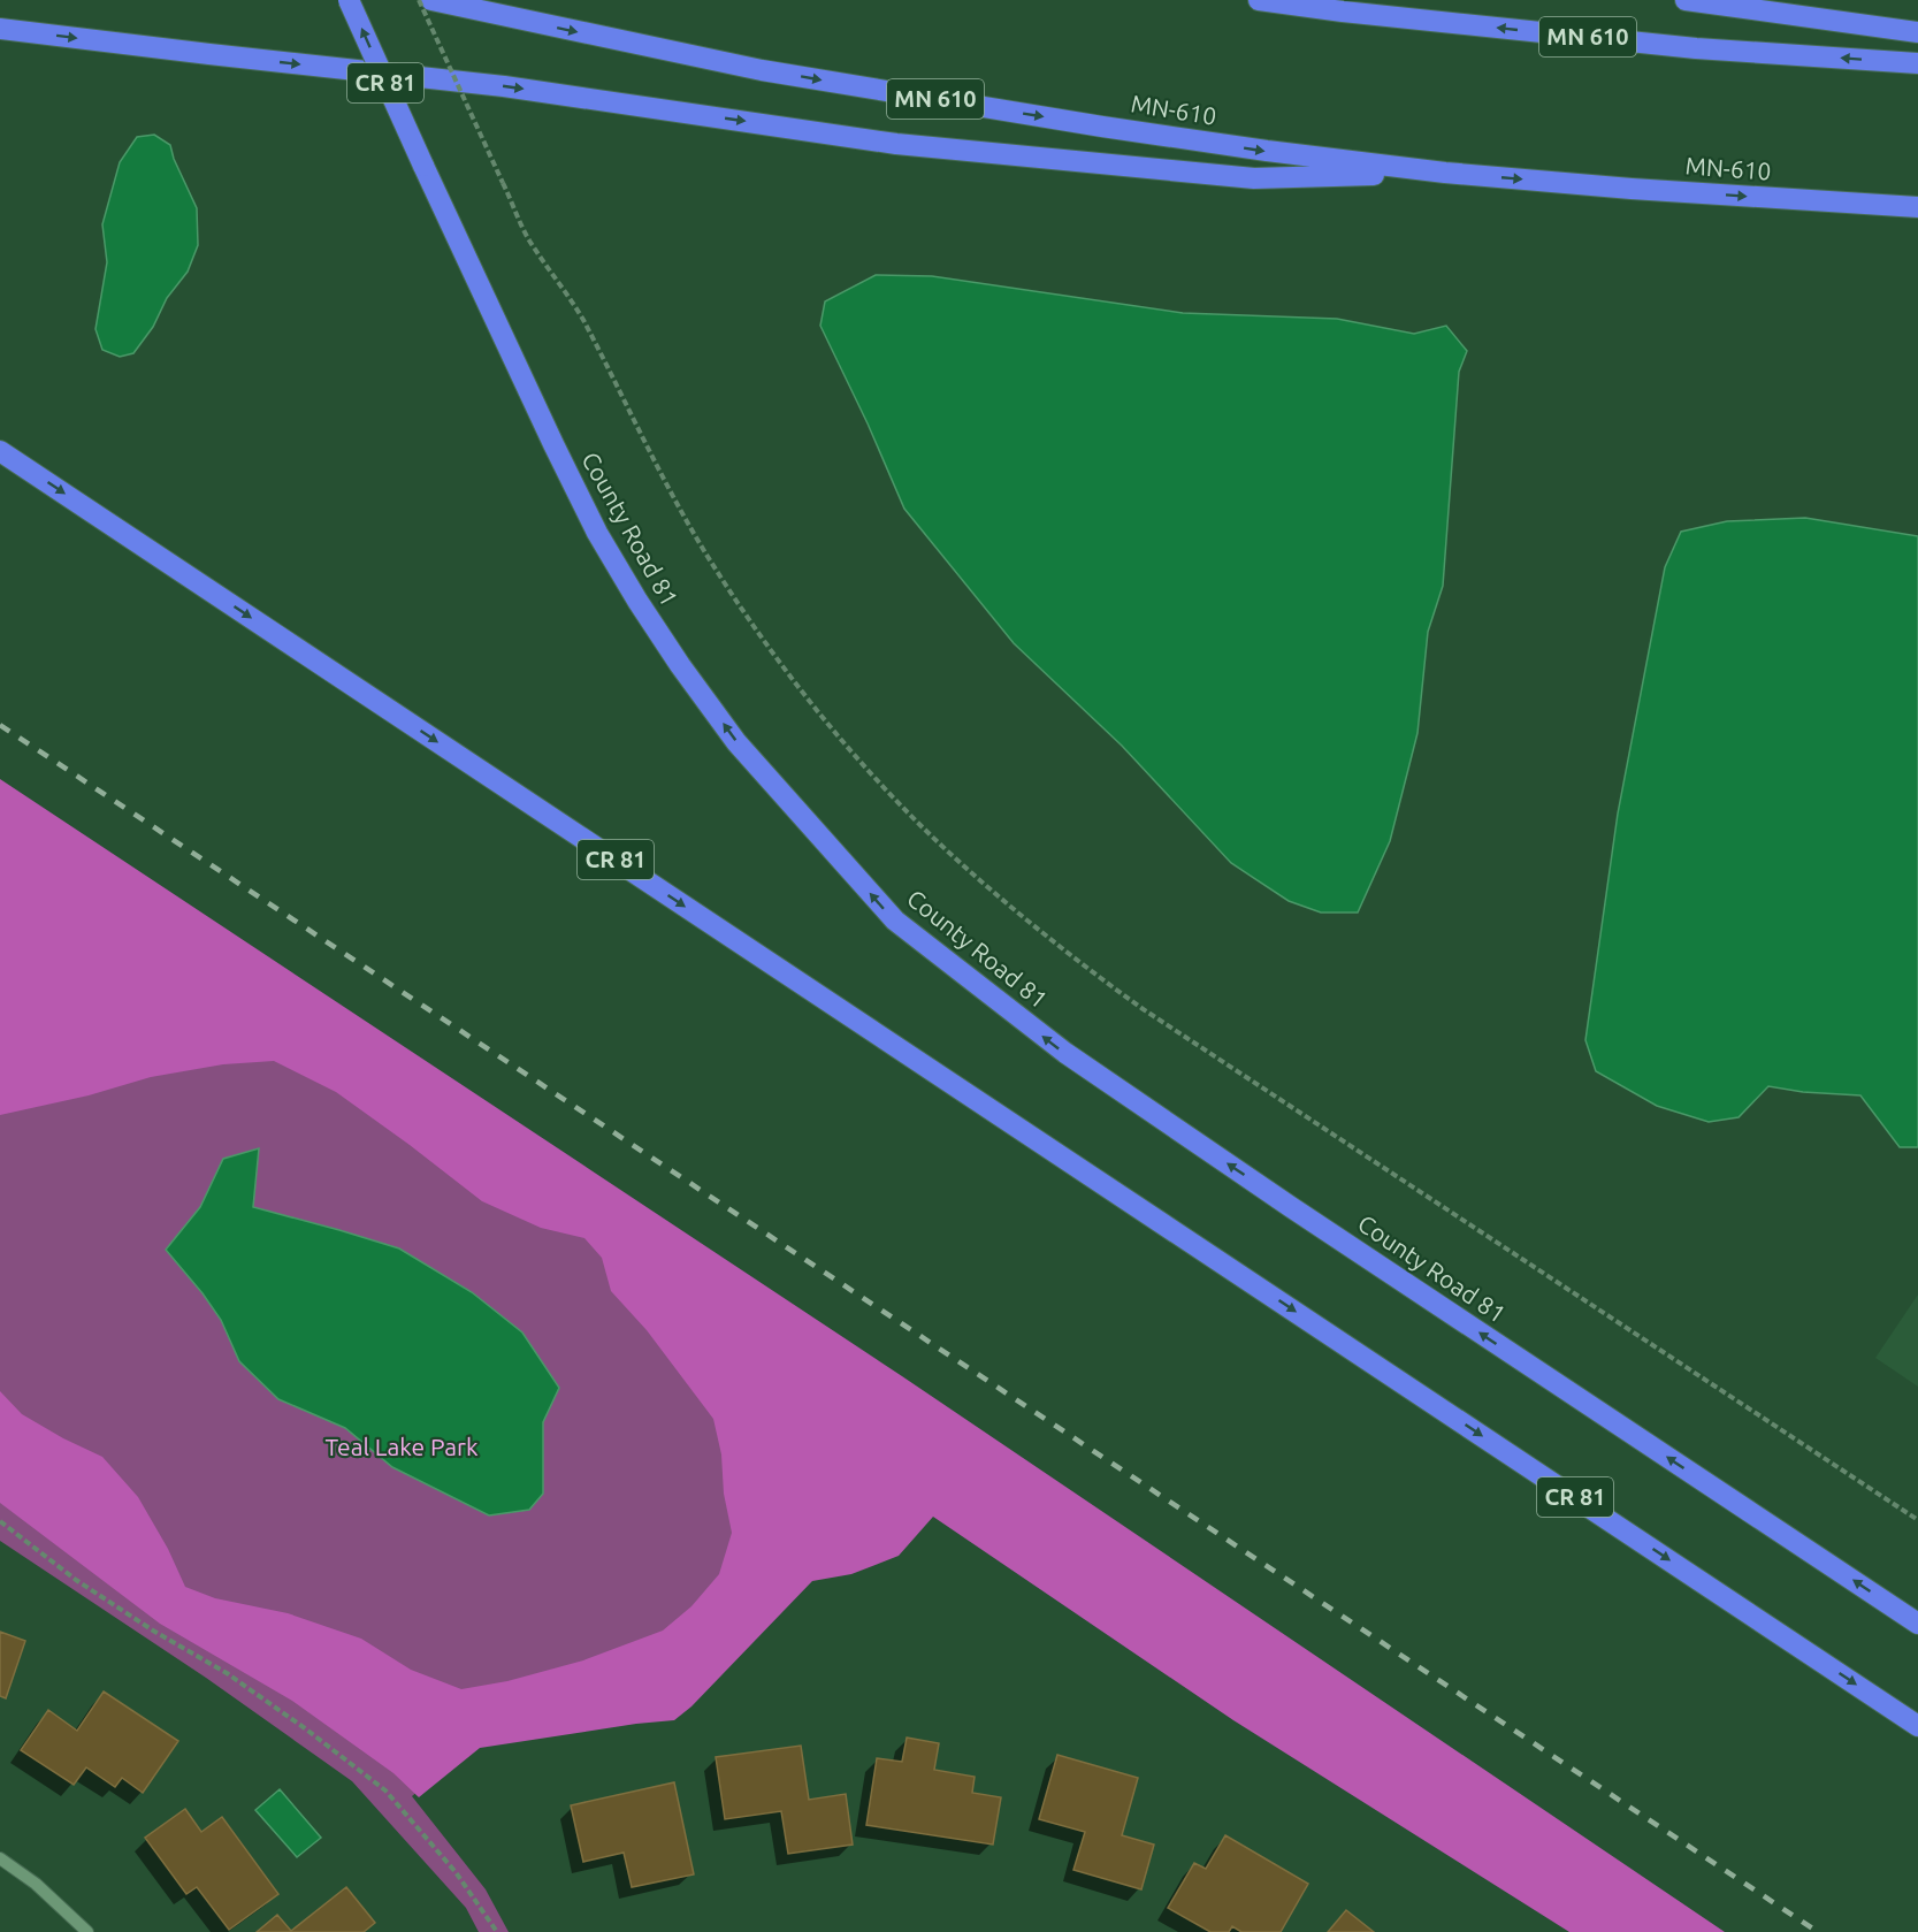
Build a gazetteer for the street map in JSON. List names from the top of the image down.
{
  "streets": {
    "highway": [
      "MN 610",
      "CR 81",
      "MN-610",
      "County Road 81"
    ]
  },
  "parks": ["Teal Lake Park"]
}
